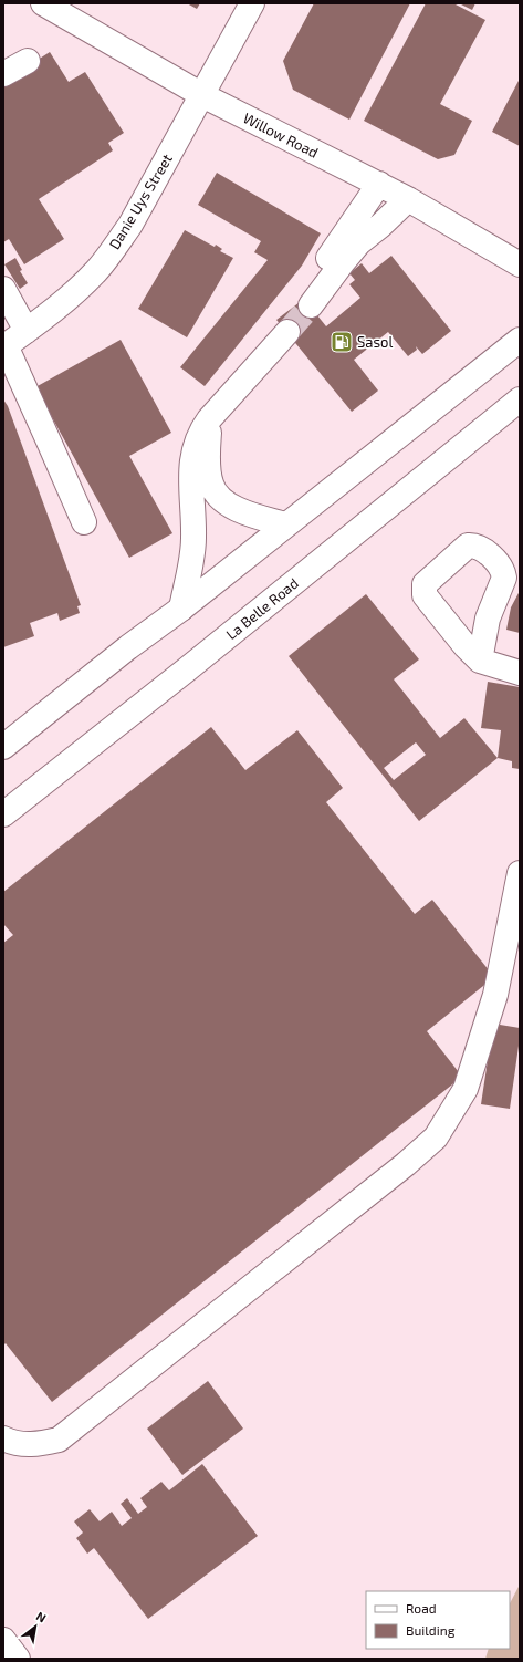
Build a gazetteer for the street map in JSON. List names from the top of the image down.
{
  "streets": {
    "main road": ["Willow Road", "Danie Uys Street", "La Belle Road"]
  },
  "crossings": [
    ["Willow Road", "Danie Uys Street"]
  ],
  "places": {
    "fuel station": ["Sasol"]
  },
  "legend": ["Road", "Building"],
  "north": "top right"
}
